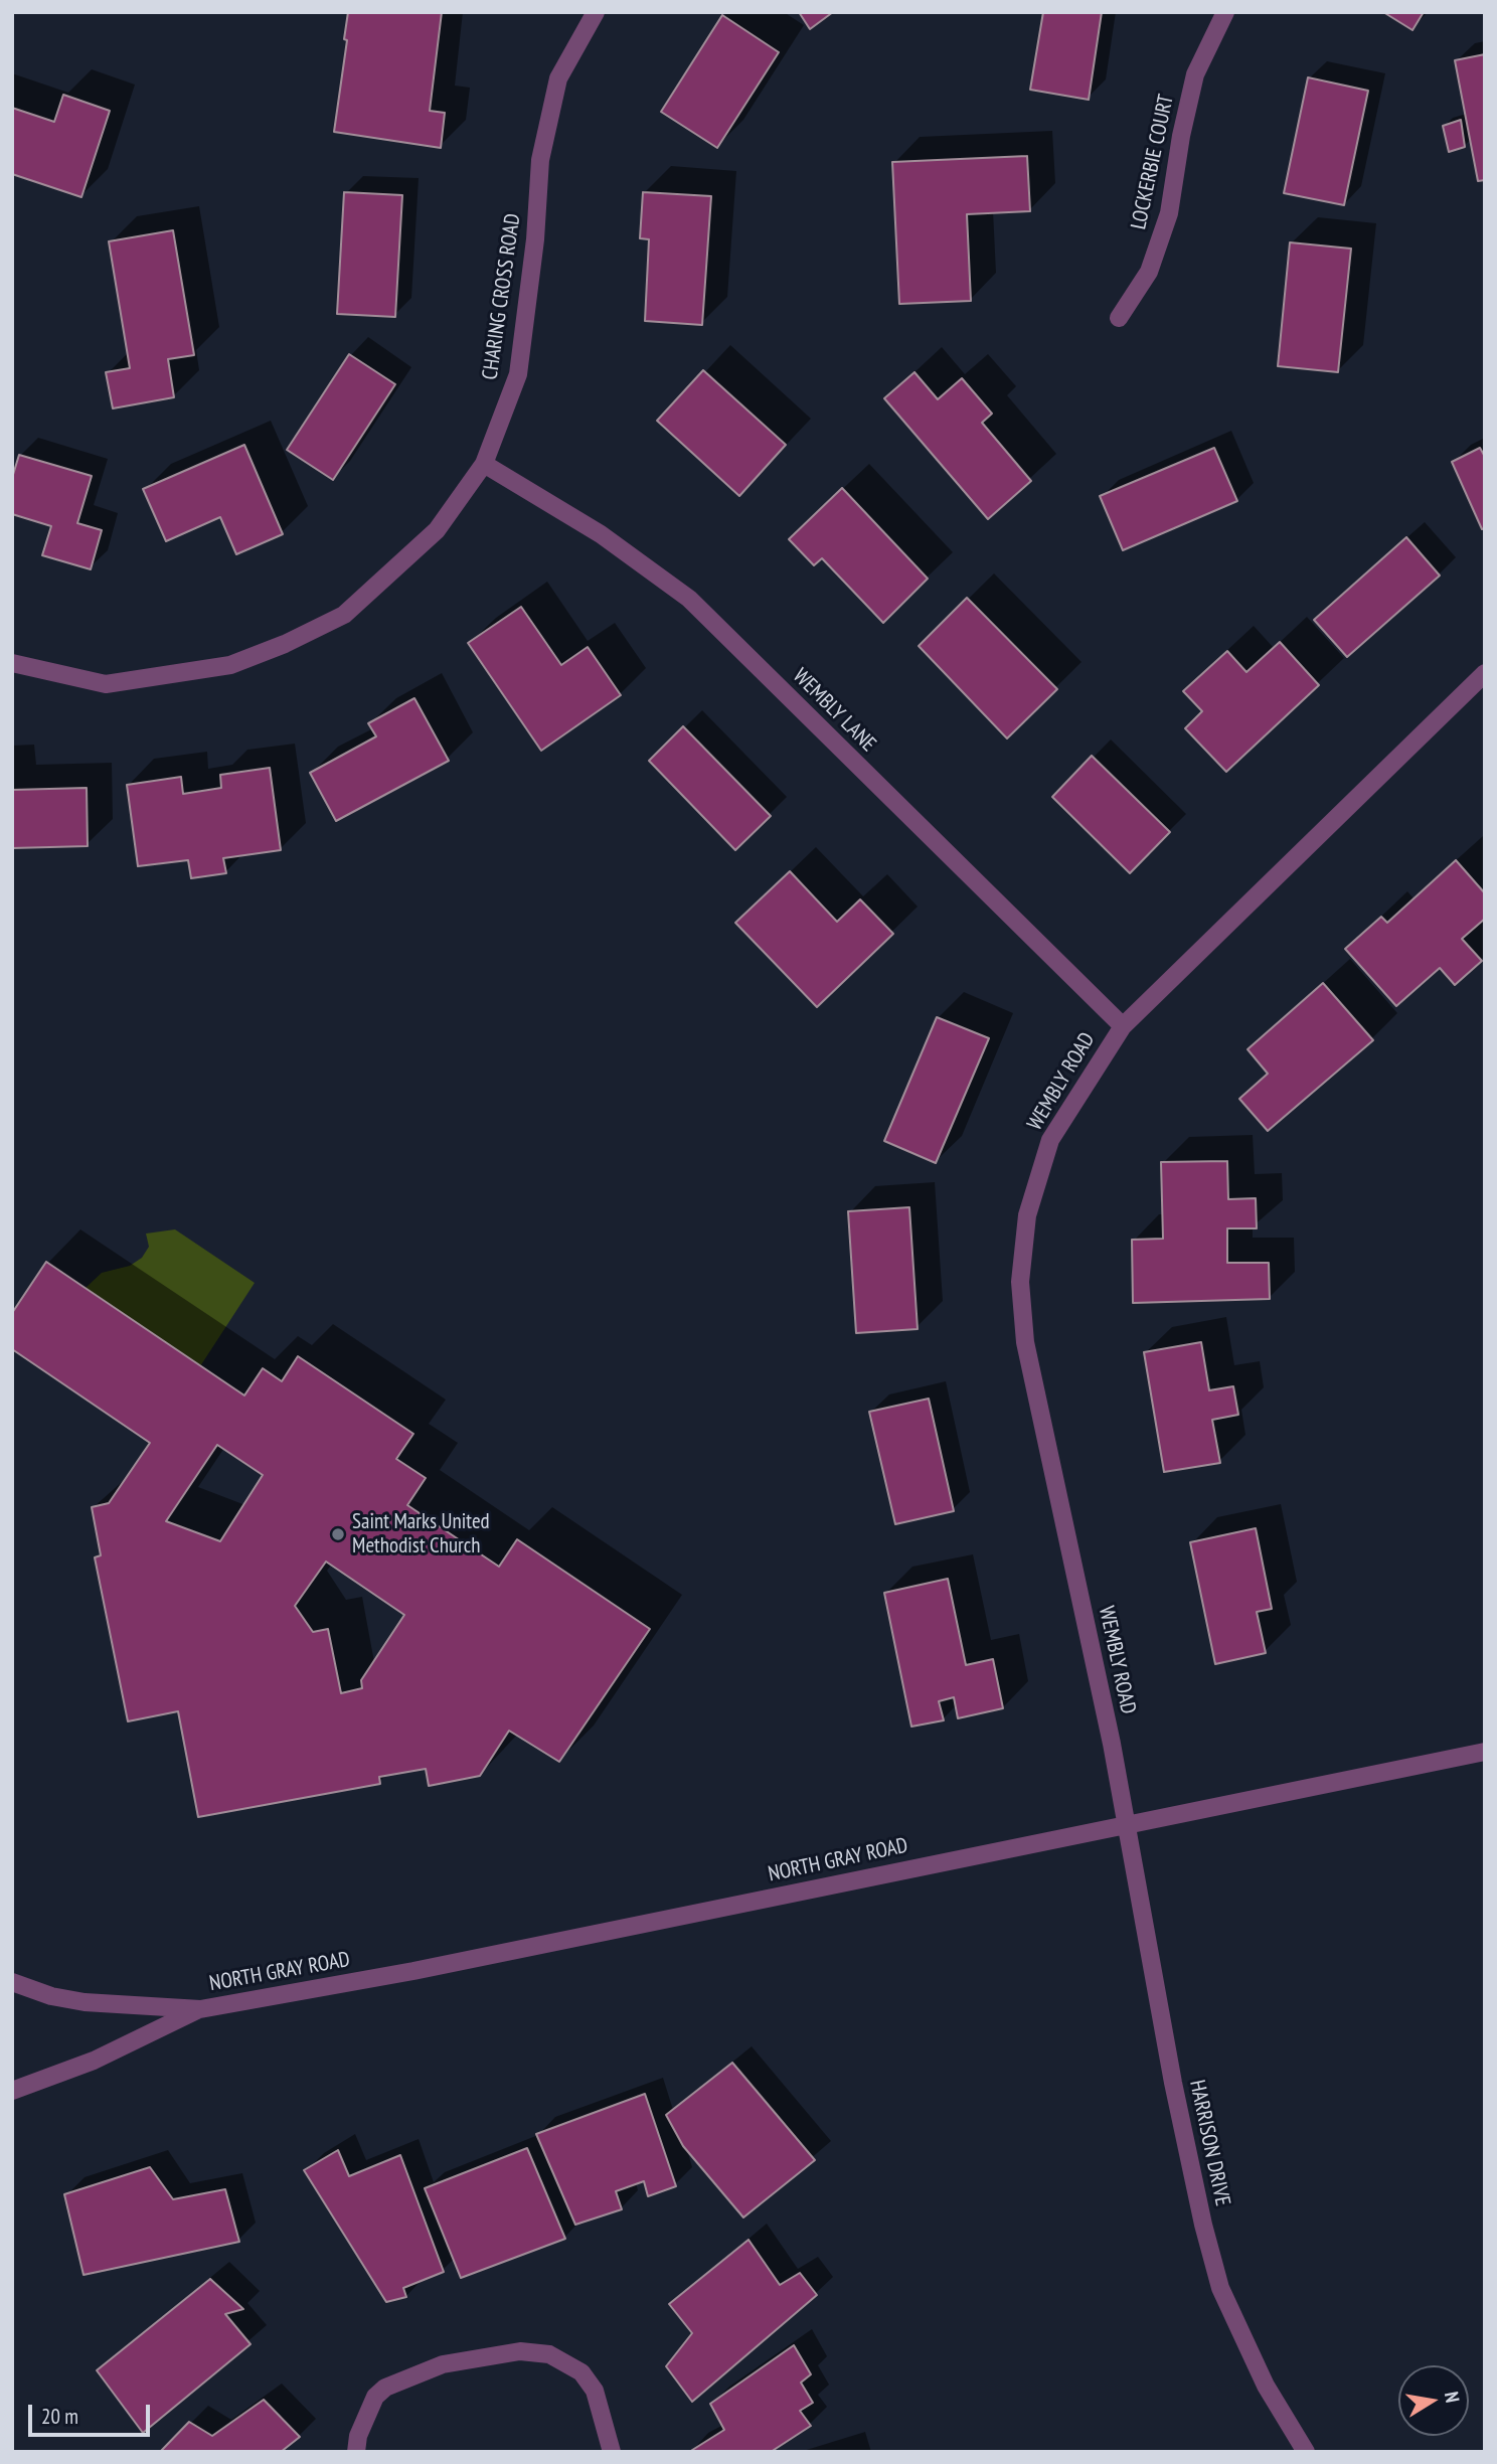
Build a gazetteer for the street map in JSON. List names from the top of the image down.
{
  "streets": {
    "street": [
      "LOCKERBIE COURT",
      "CHARING CROSS ROAD",
      "WEMBLY LANE",
      "WEMBLY ROAD",
      "NORTH GRAY ROAD",
      "HARRISON DRIVE"
    ]
  },
  "crossings": [
    ["CHARING CROSS ROAD", "WEMBLY LANE"],
    ["WEMBLY LANE", "WEMBLY ROAD"],
    ["WEMBLY ROAD", "NORTH GRAY ROAD"],
    ["WEMBLY ROAD", "HARRISON DRIVE"],
    ["NORTH GRAY ROAD", "HARRISON DRIVE"]
  ],
  "places": ["Saint Marks United Methodist Church"],
  "scale_bar": "20 m",
  "north": "right"
}
